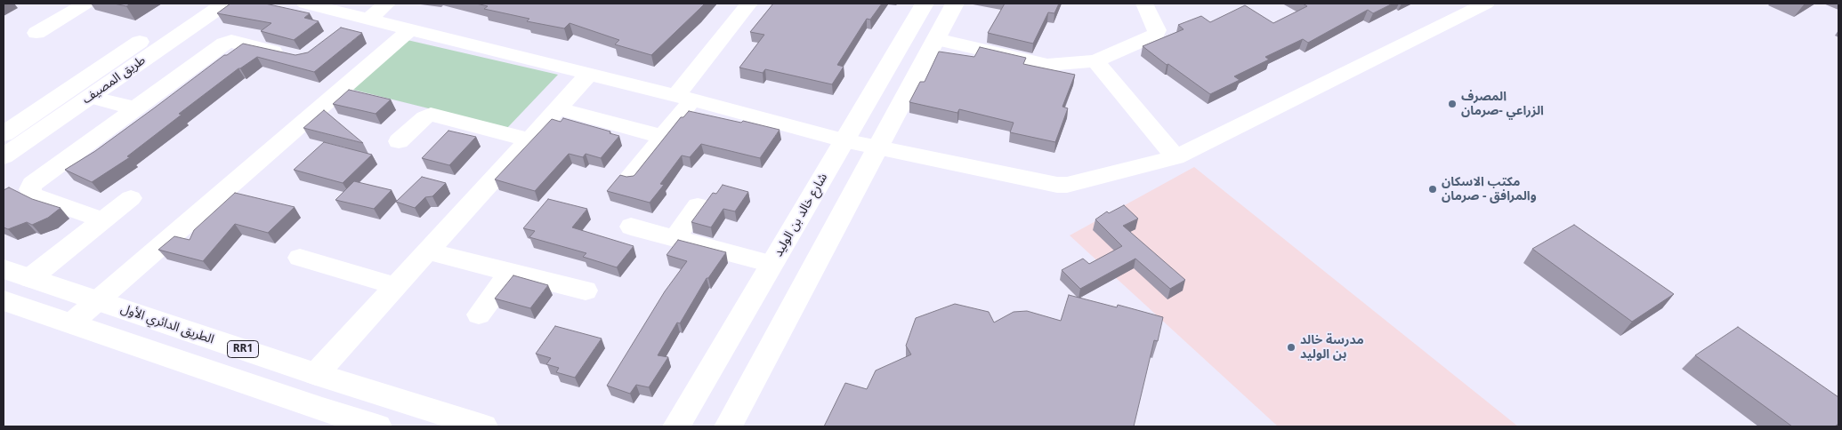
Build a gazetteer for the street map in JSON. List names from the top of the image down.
{
  "streets": {
    "main road": [
      "طريق المصيف",
      "شارع خالد بن الوليد",
      "الطريق الدائري الأول",
      "RR1"
    ]
  },
  "places": ["المصرف الزراعي -صرمان", "مكتب الاسكان والمرافق - صرمان", "مدرسة خالد بن الوليد"]
}
